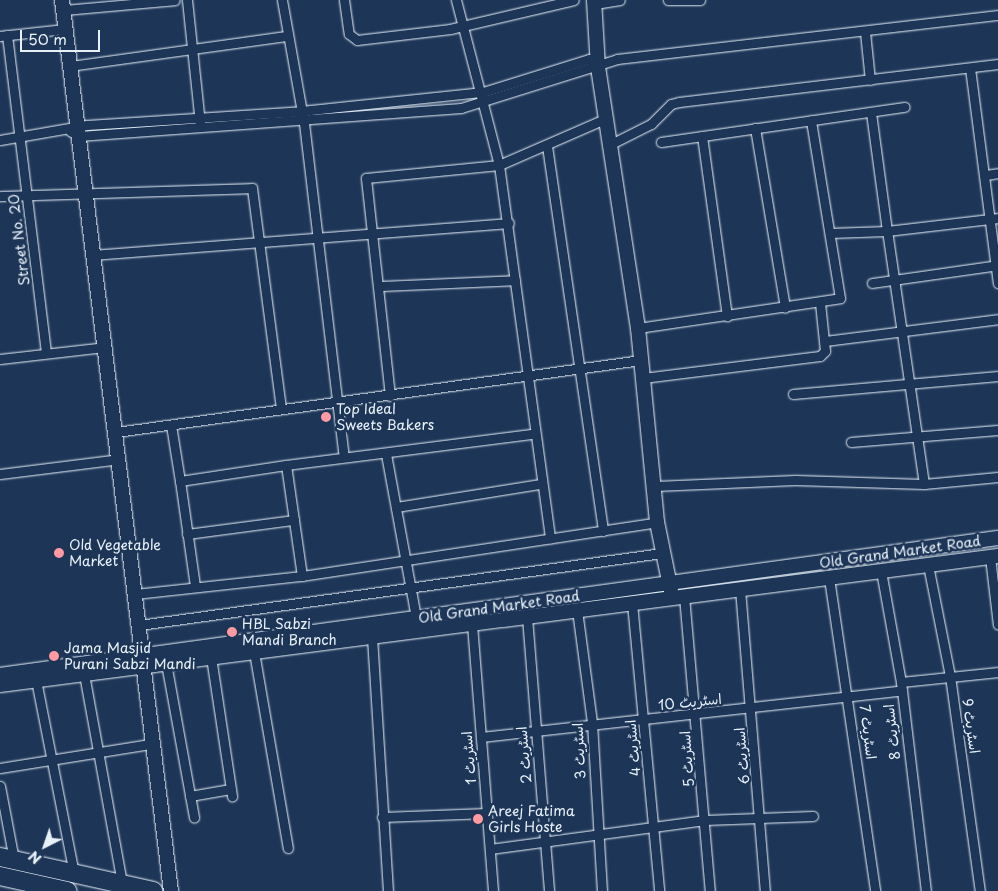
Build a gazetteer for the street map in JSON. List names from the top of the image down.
{
  "streets": {
    "street": [
      "Street No. 20",
      "Old Grand Market Road",
      "اسٹریٹ 10",
      "اسٹریٹ 9",
      "اسٹریٹ 7",
      "اسٹریٹ 8",
      "اسٹریٹ 4",
      "اسٹریٹ 3",
      "اسٹریٹ 2",
      "اسٹریٹ 6",
      "اسٹریٹ 1",
      "اسٹریٹ 5"
    ]
  },
  "crossings": [
    ["Old Grand Market Road", "اسٹریٹ 9"],
    ["Old Grand Market Road", "اسٹریٹ 7"],
    ["Old Grand Market Road", "اسٹریٹ 8"],
    ["Old Grand Market Road", "اسٹریٹ 4"],
    ["Old Grand Market Road", "اسٹریٹ 3"],
    ["Old Grand Market Road", "اسٹریٹ 2"],
    ["Old Grand Market Road", "اسٹریٹ 6"],
    ["Old Grand Market Road", "اسٹریٹ 1"],
    ["Old Grand Market Road", "اسٹریٹ 5"],
    ["اسٹریٹ 10", "اسٹریٹ 9"],
    ["اسٹریٹ 10", "اسٹریٹ 7"],
    ["اسٹریٹ 10", "اسٹریٹ 8"],
    ["اسٹریٹ 10", "اسٹریٹ 4"],
    ["اسٹریٹ 10", "اسٹریٹ 3"],
    ["اسٹریٹ 10", "اسٹریٹ 2"],
    ["اسٹریٹ 10", "اسٹریٹ 6"],
    ["اسٹریٹ 10", "اسٹریٹ 1"],
    ["اسٹریٹ 10", "اسٹریٹ 5"]
  ],
  "places": [
    "Top Ideal Sweets Bakers",
    "Old Vegetable Market",
    "HBL Sabzi Mandi Branch",
    "Jama Masjid Purani Sabzi Mandi",
    "Areej Fatima Girls Hoste"
  ],
  "scale_bar": "50 m",
  "north": "bottom left"
}
